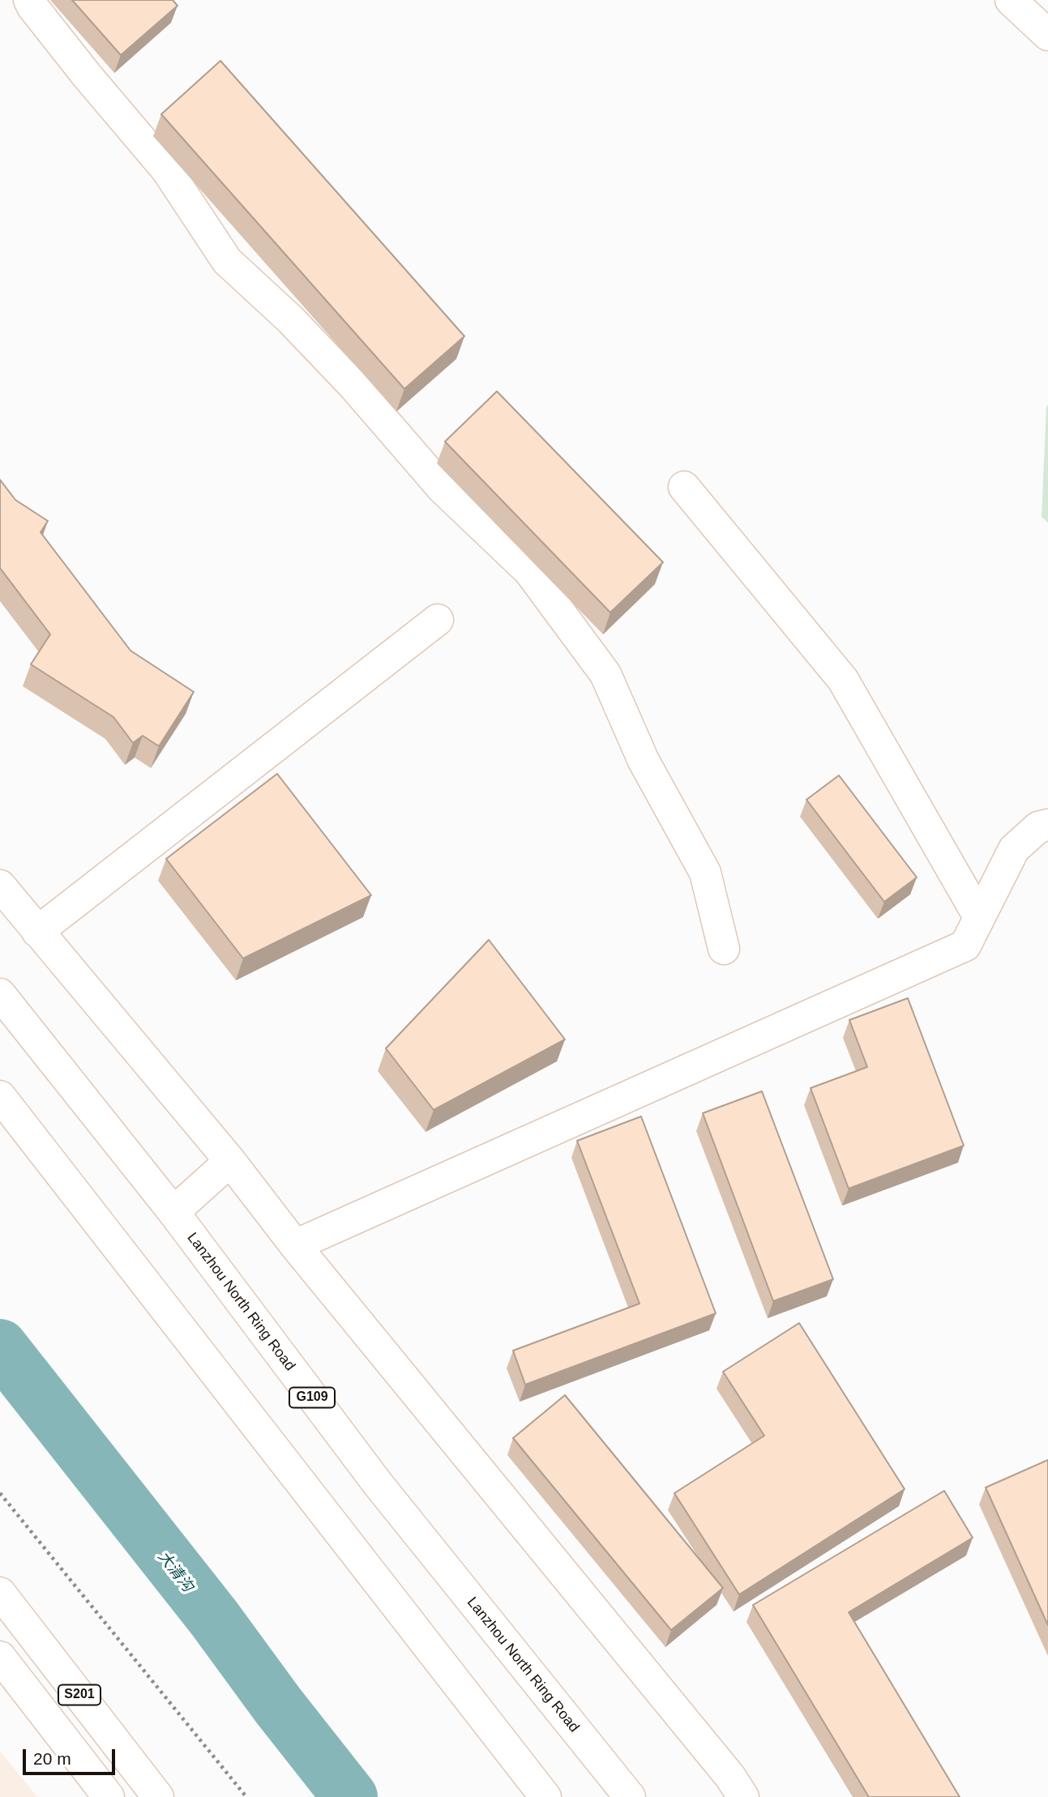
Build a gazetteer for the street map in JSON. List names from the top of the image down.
{
  "streets": {
    "main road": ["Lanzhou North Ring Road", "G109", "S201"]
  },
  "water": ["大清沟"],
  "scale_bar": "20 m"
}
